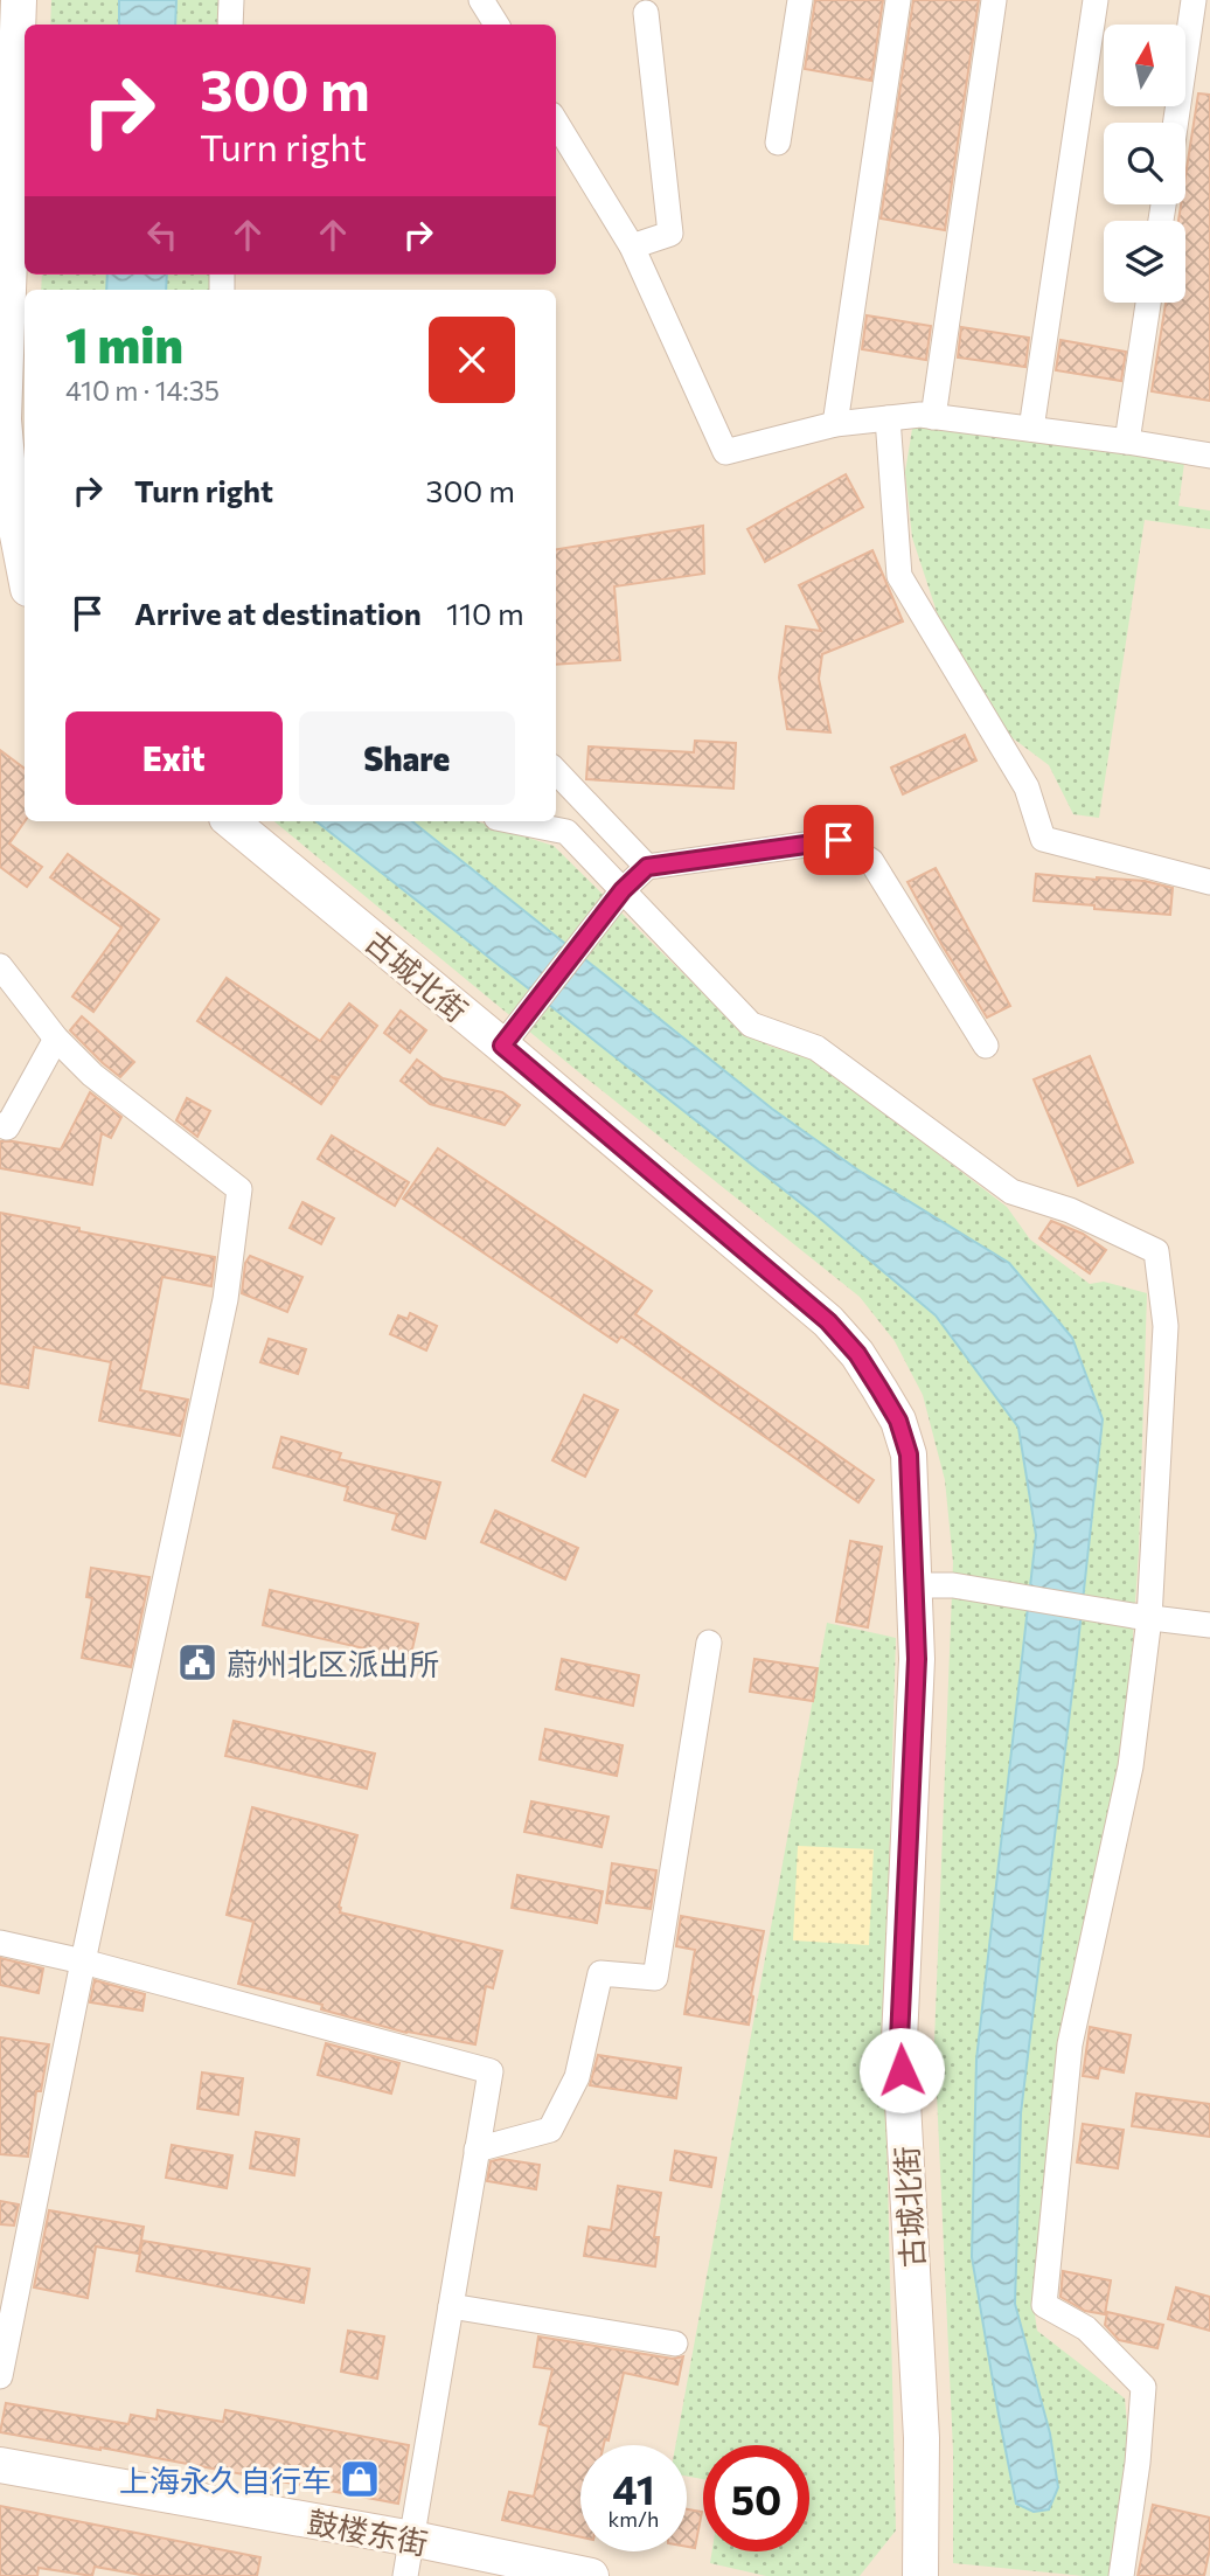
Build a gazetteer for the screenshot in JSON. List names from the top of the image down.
{
  "streets": {
    "main road": ["古城北街", "鼓楼东街"]
  },
  "places": {
    "public building": ["蔚州北区派出所"],
    "shop": ["上海永久自行车"]
  },
  "north": "top",
  "page": {
    "turn": ["300 m", "Turn right"],
    "heading": ["1 min", "410 m · 14:35"],
    "list": [
      {
        "name": "Turn right",
        "value": "300 m"
      },
      {
        "name": "Arrive at destination",
        "value": "110 m"
      }
    ],
    "buttons": ["Exit", "Share"],
    "speed": "41 km/h",
    "limit": "50"
  }
}
